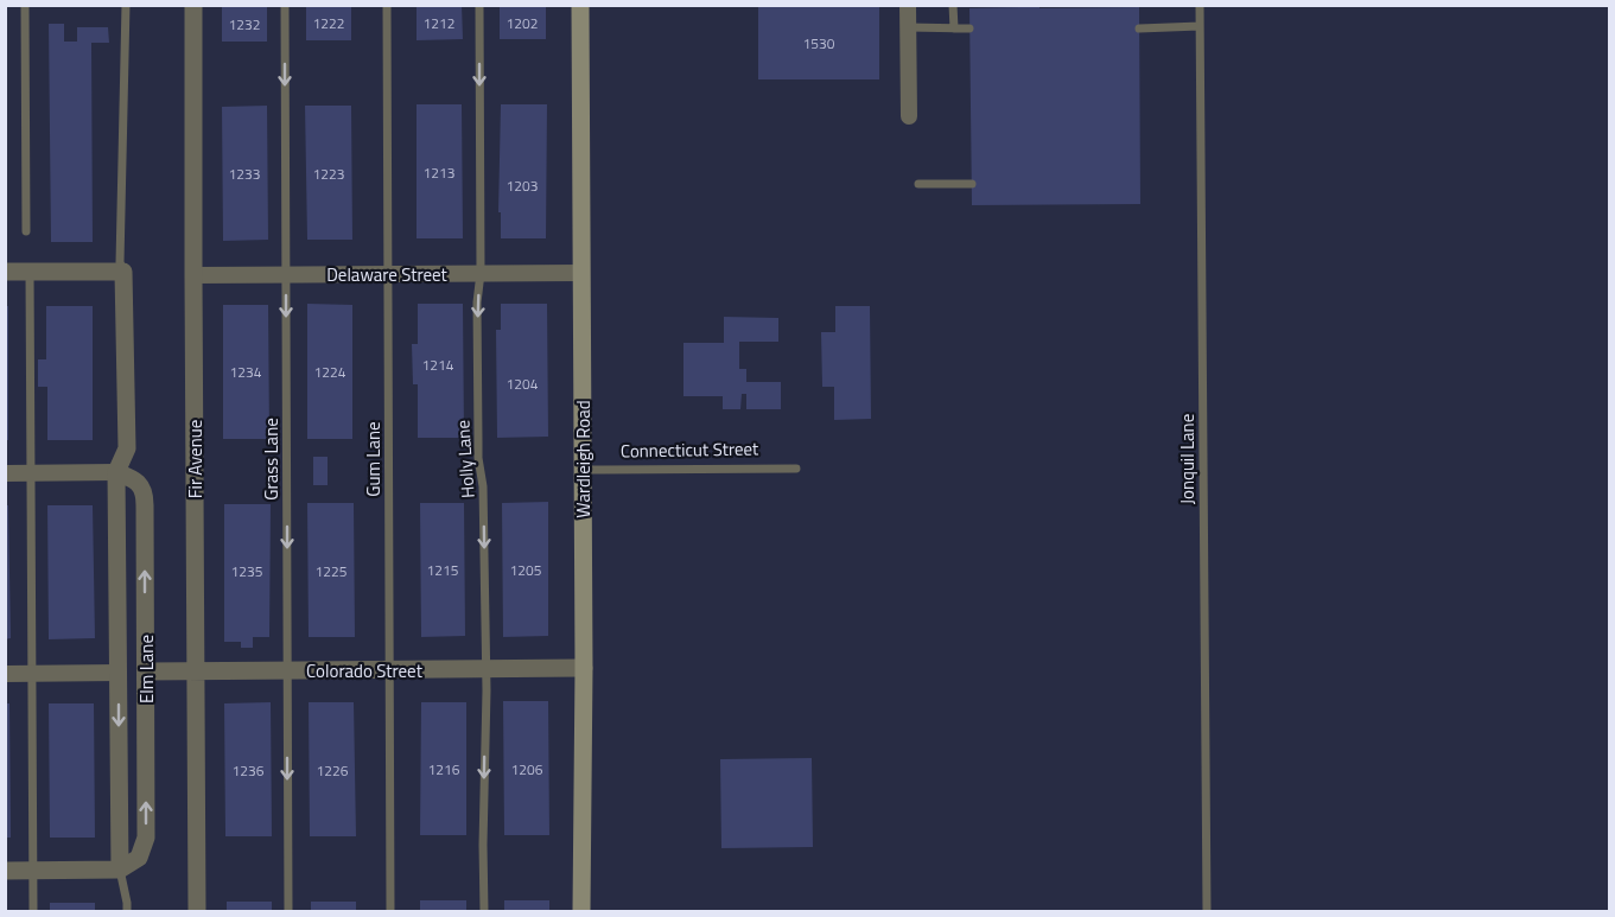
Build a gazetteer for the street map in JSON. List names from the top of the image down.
{
  "streets": {
    "main road": ["Wardleigh Road"],
    "street": [
      "Delaware Street",
      "Fir Avenue",
      "Elm Lane",
      "Colorado Street"
    ],
    "lane": [
      "Connecticut Street",
      "Grass Lane",
      "Gum Lane",
      "Holly Lane",
      "Jonquil Lane"
    ]
  },
  "crossings": [
    ["Delaware Street", "Fir Avenue"],
    ["Delaware Street", "Grass Lane"],
    ["Delaware Street", "Gum Lane"],
    ["Delaware Street", "Holly Lane"],
    ["Delaware Street", "Wardleigh Road"],
    ["Connecticut Street", "Wardleigh Road"],
    ["Fir Avenue", "Colorado Street"],
    ["Grass Lane", "Colorado Street"],
    ["Gum Lane", "Colorado Street"],
    ["Holly Lane", "Colorado Street"],
    ["Wardleigh Road", "Colorado Street"],
    ["Elm Lane", "Colorado Street"]
  ],
  "one_way": ["Grass Lane", "Holly Lane"],
  "house_numbers": [
    "1222",
    "1212",
    "1202",
    "1232",
    "1530",
    "1213",
    "1233",
    "1223",
    "1203",
    "1214",
    "1234",
    "1224",
    "1204",
    "1215",
    "1205",
    "1235",
    "1225",
    "1216",
    "1206",
    "1236",
    "1226"
  ]
}
